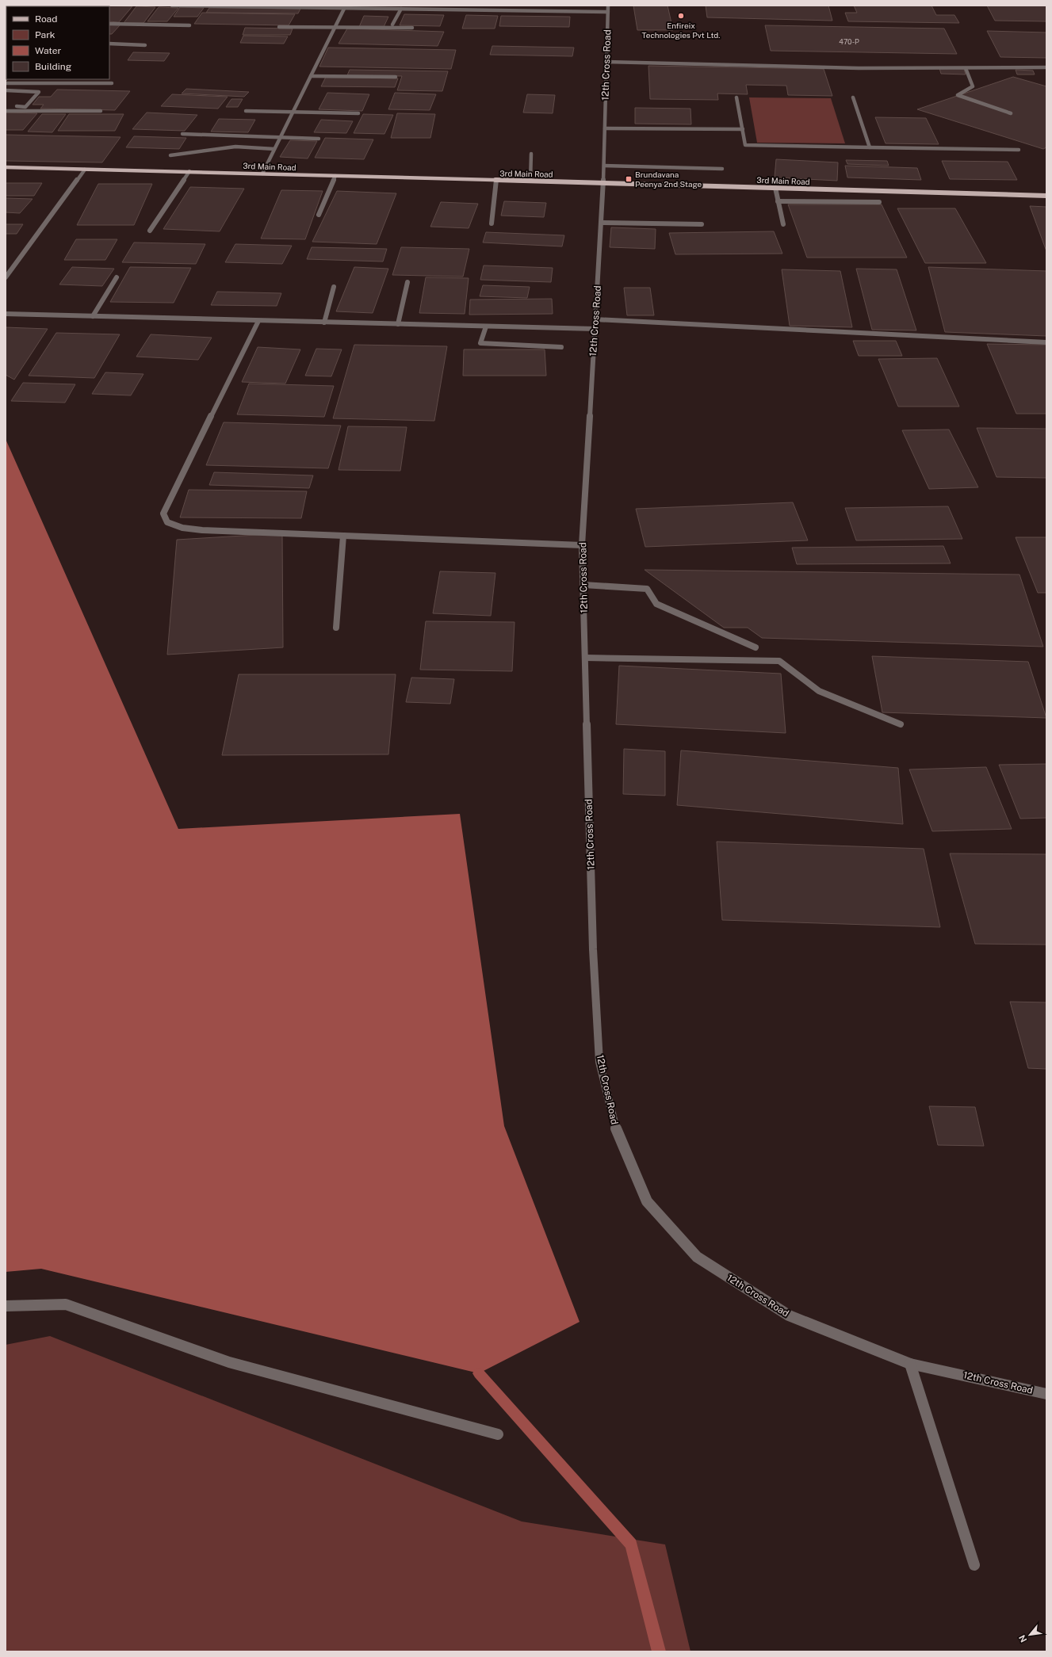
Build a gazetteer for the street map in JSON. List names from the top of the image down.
{
  "streets": {
    "main road": ["3rd Main Road"],
    "street": ["12th Cross Road"]
  },
  "crossings": [
    ["12th Cross Road", "3rd Main Road"]
  ],
  "places": {
    "other": ["Enfireix Technologies Pvt Ltd."],
    "transit": ["Brundavana Peenya 2nd Stage"]
  },
  "house_numbers": ["470-P"],
  "legend": [
    "Road",
    "Park",
    "Water",
    "Building"
  ],
  "north": "bottom left"
}
